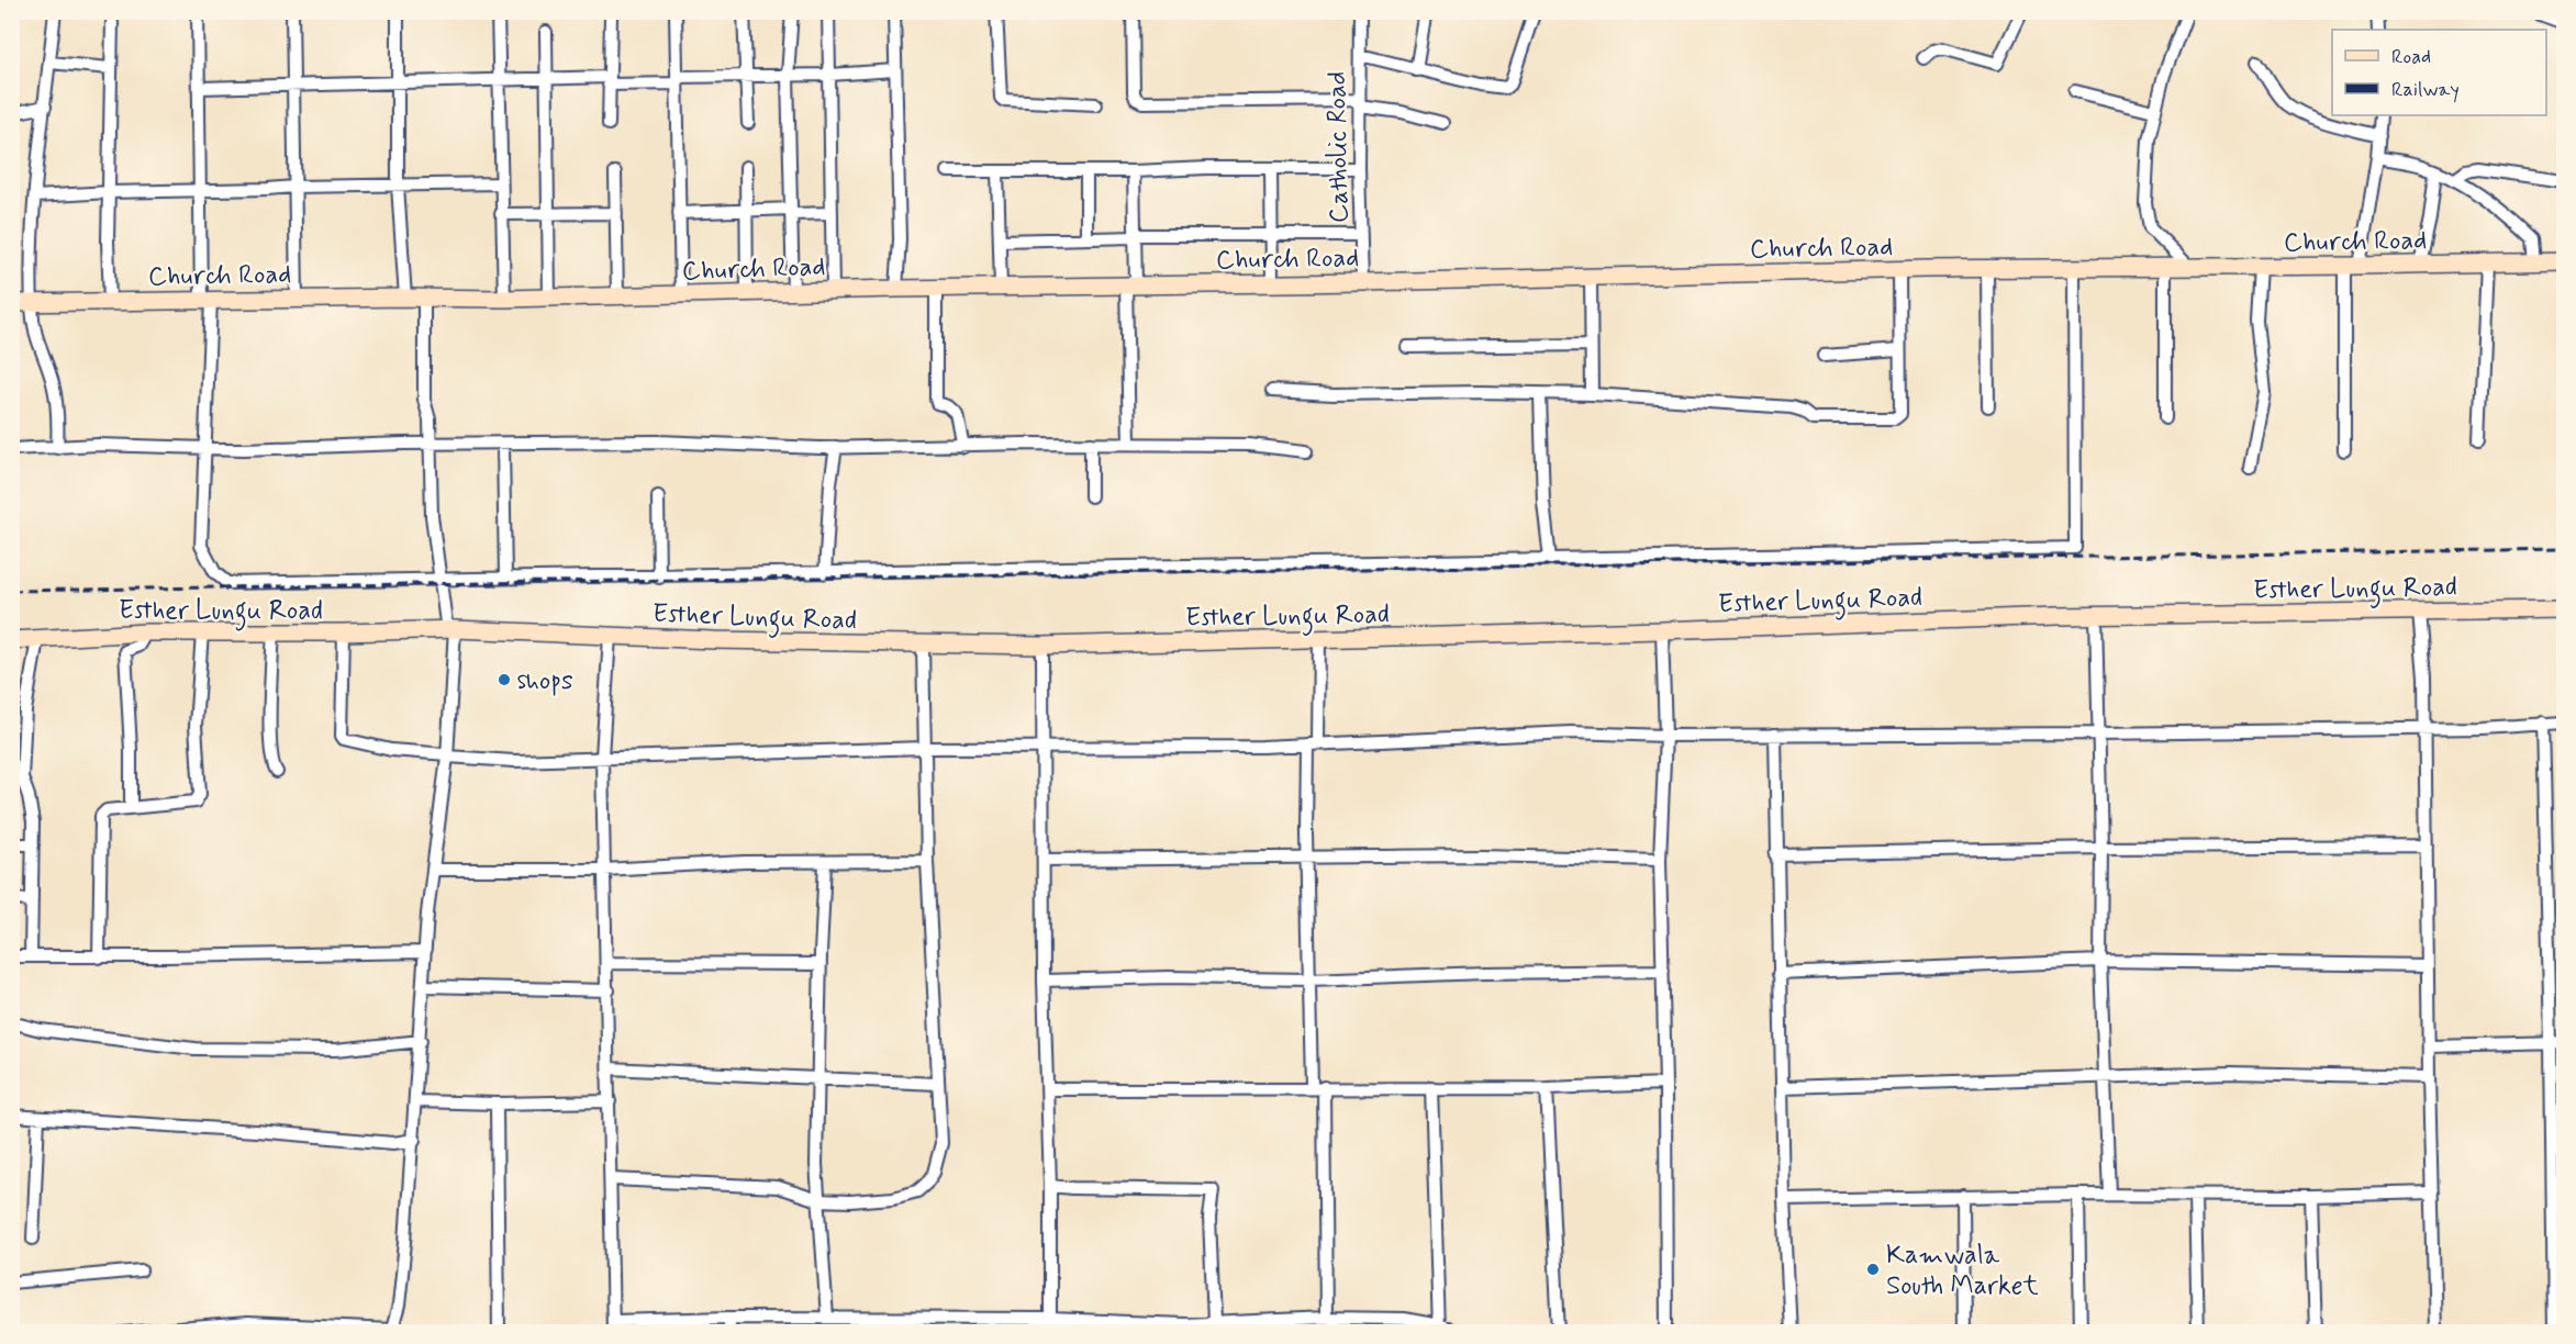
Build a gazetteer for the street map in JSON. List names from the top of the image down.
{
  "streets": {
    "street": ["Catholic Road", "Church Road", "Esther Lungu Road"]
  },
  "crossings": [
    ["Catholic Road", "Church Road"]
  ],
  "places": ["shops", "Kamwala South Market"],
  "legend": ["Road", "Railway"]
}
